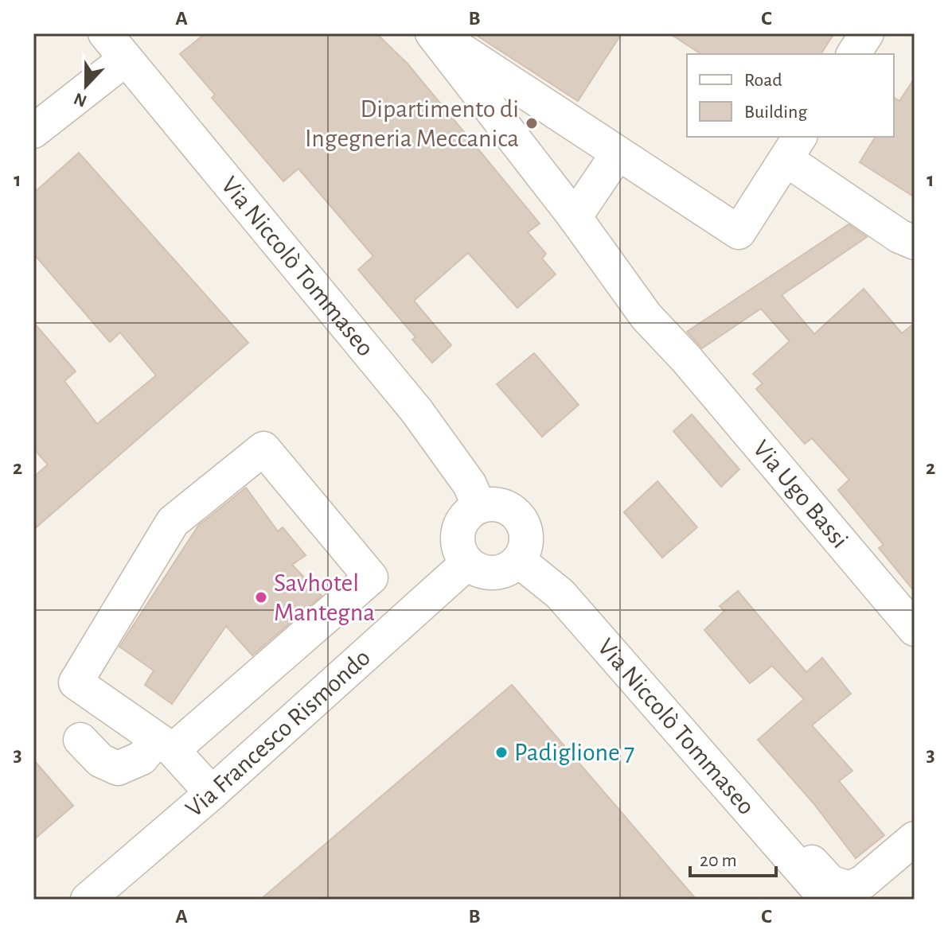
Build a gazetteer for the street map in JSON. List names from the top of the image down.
{
  "streets": {
    "street": ["Via Niccolò Tommaseo", "Via Ugo Bassi", "Via Francesco Rismondo"]
  },
  "crossings": [
    ["Via Niccolò Tommaseo", "Via Francesco Rismondo"]
  ],
  "places": ["Dipartimento di Ingegneria Meccanica", "Savhotel Mantegna", "Padiglione 7"],
  "legend": ["Road", "Building"],
  "scale_bar": "20 m",
  "north": "bottom",
  "grid": {
    "columns": ["A", "B", "C"],
    "rows": ["1", "2", "3"]
  }
}
